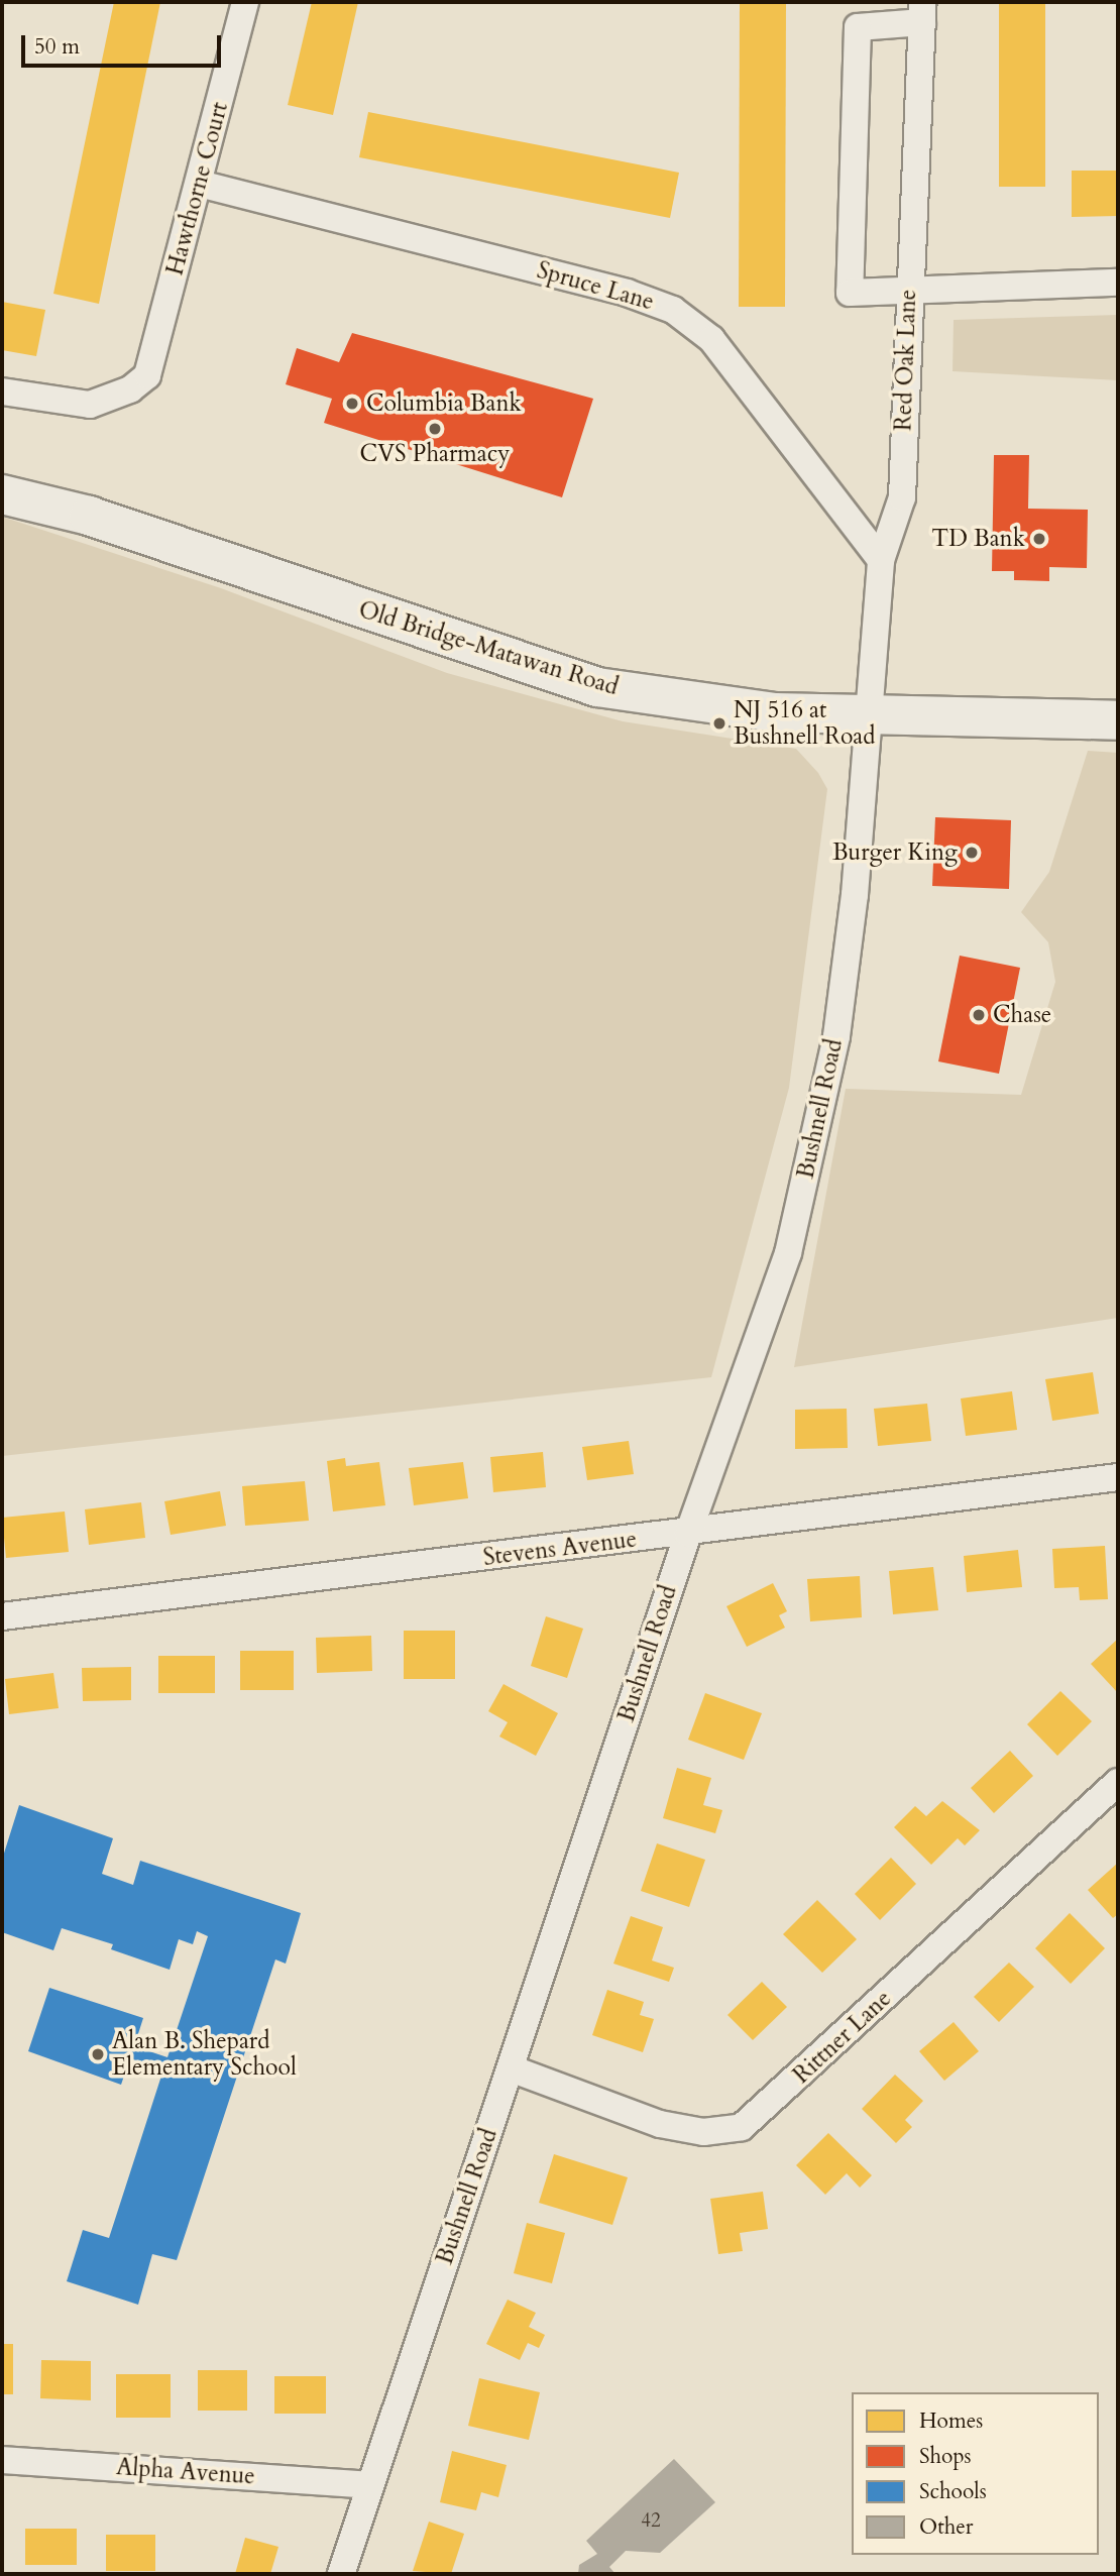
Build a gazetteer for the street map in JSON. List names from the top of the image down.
{
  "streets": {
    "main road": ["Old Bridge-Matawan Road"],
    "street": [
      "Hawthorne Court",
      "Spruce Lane",
      "Red Oak Lane",
      "Bushnell Road",
      "Stevens Avenue",
      "Rittner Lane",
      "Alpha Avenue"
    ]
  },
  "crossings": [
    ["Hawthorne Court", "Spruce Lane"],
    ["Spruce Lane", "Red Oak Lane"],
    ["Red Oak Lane", "Old Bridge-Matawan Road"],
    ["Red Oak Lane", "Bushnell Road"],
    ["Old Bridge-Matawan Road", "Bushnell Road"],
    ["Bushnell Road", "Stevens Avenue"],
    ["Bushnell Road", "Rittner Lane"],
    ["Bushnell Road", "Alpha Avenue"]
  ],
  "places": [
    "Columbia Bank",
    "CVS Pharmacy",
    "TD Bank",
    "NJ 516 at Bushnell Road",
    "Burger King",
    "Chase",
    "Alan B. Shepard Elementary School"
  ],
  "house_numbers": ["42"],
  "legend": [
    "Homes",
    "Shops",
    "Schools",
    "Other"
  ],
  "scale_bar": "50 m"
}
